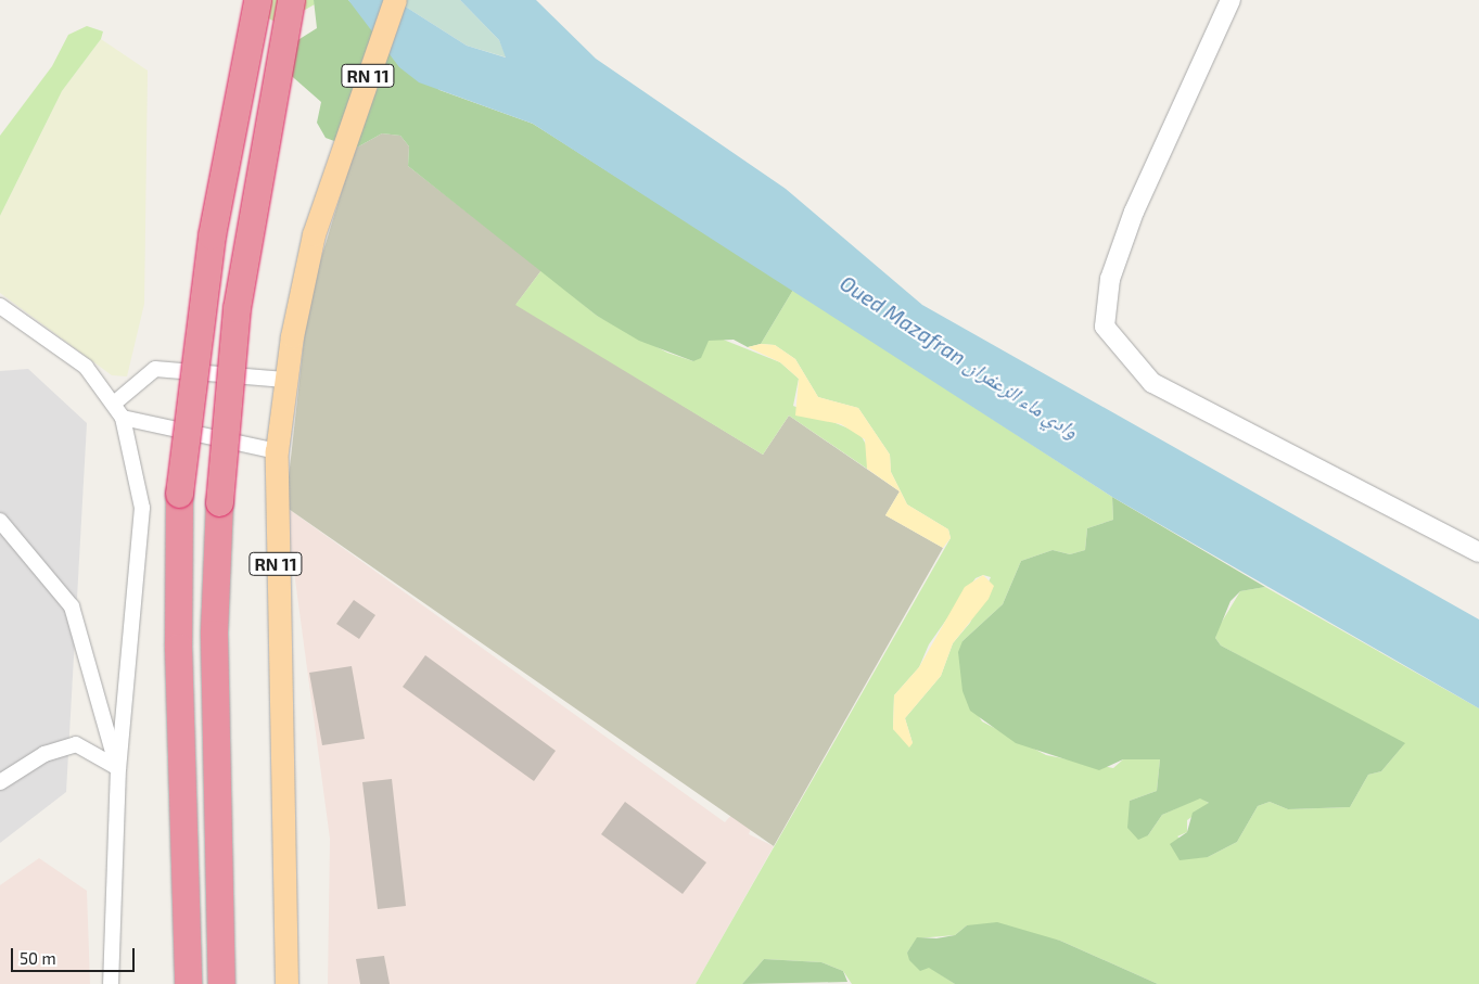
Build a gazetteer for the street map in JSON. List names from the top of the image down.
{
  "streets": {
    "main road": ["RN 11"]
  },
  "water": ["Oued Mazafran وادي ماء الزعفران"],
  "scale_bar": "50 m"
}
